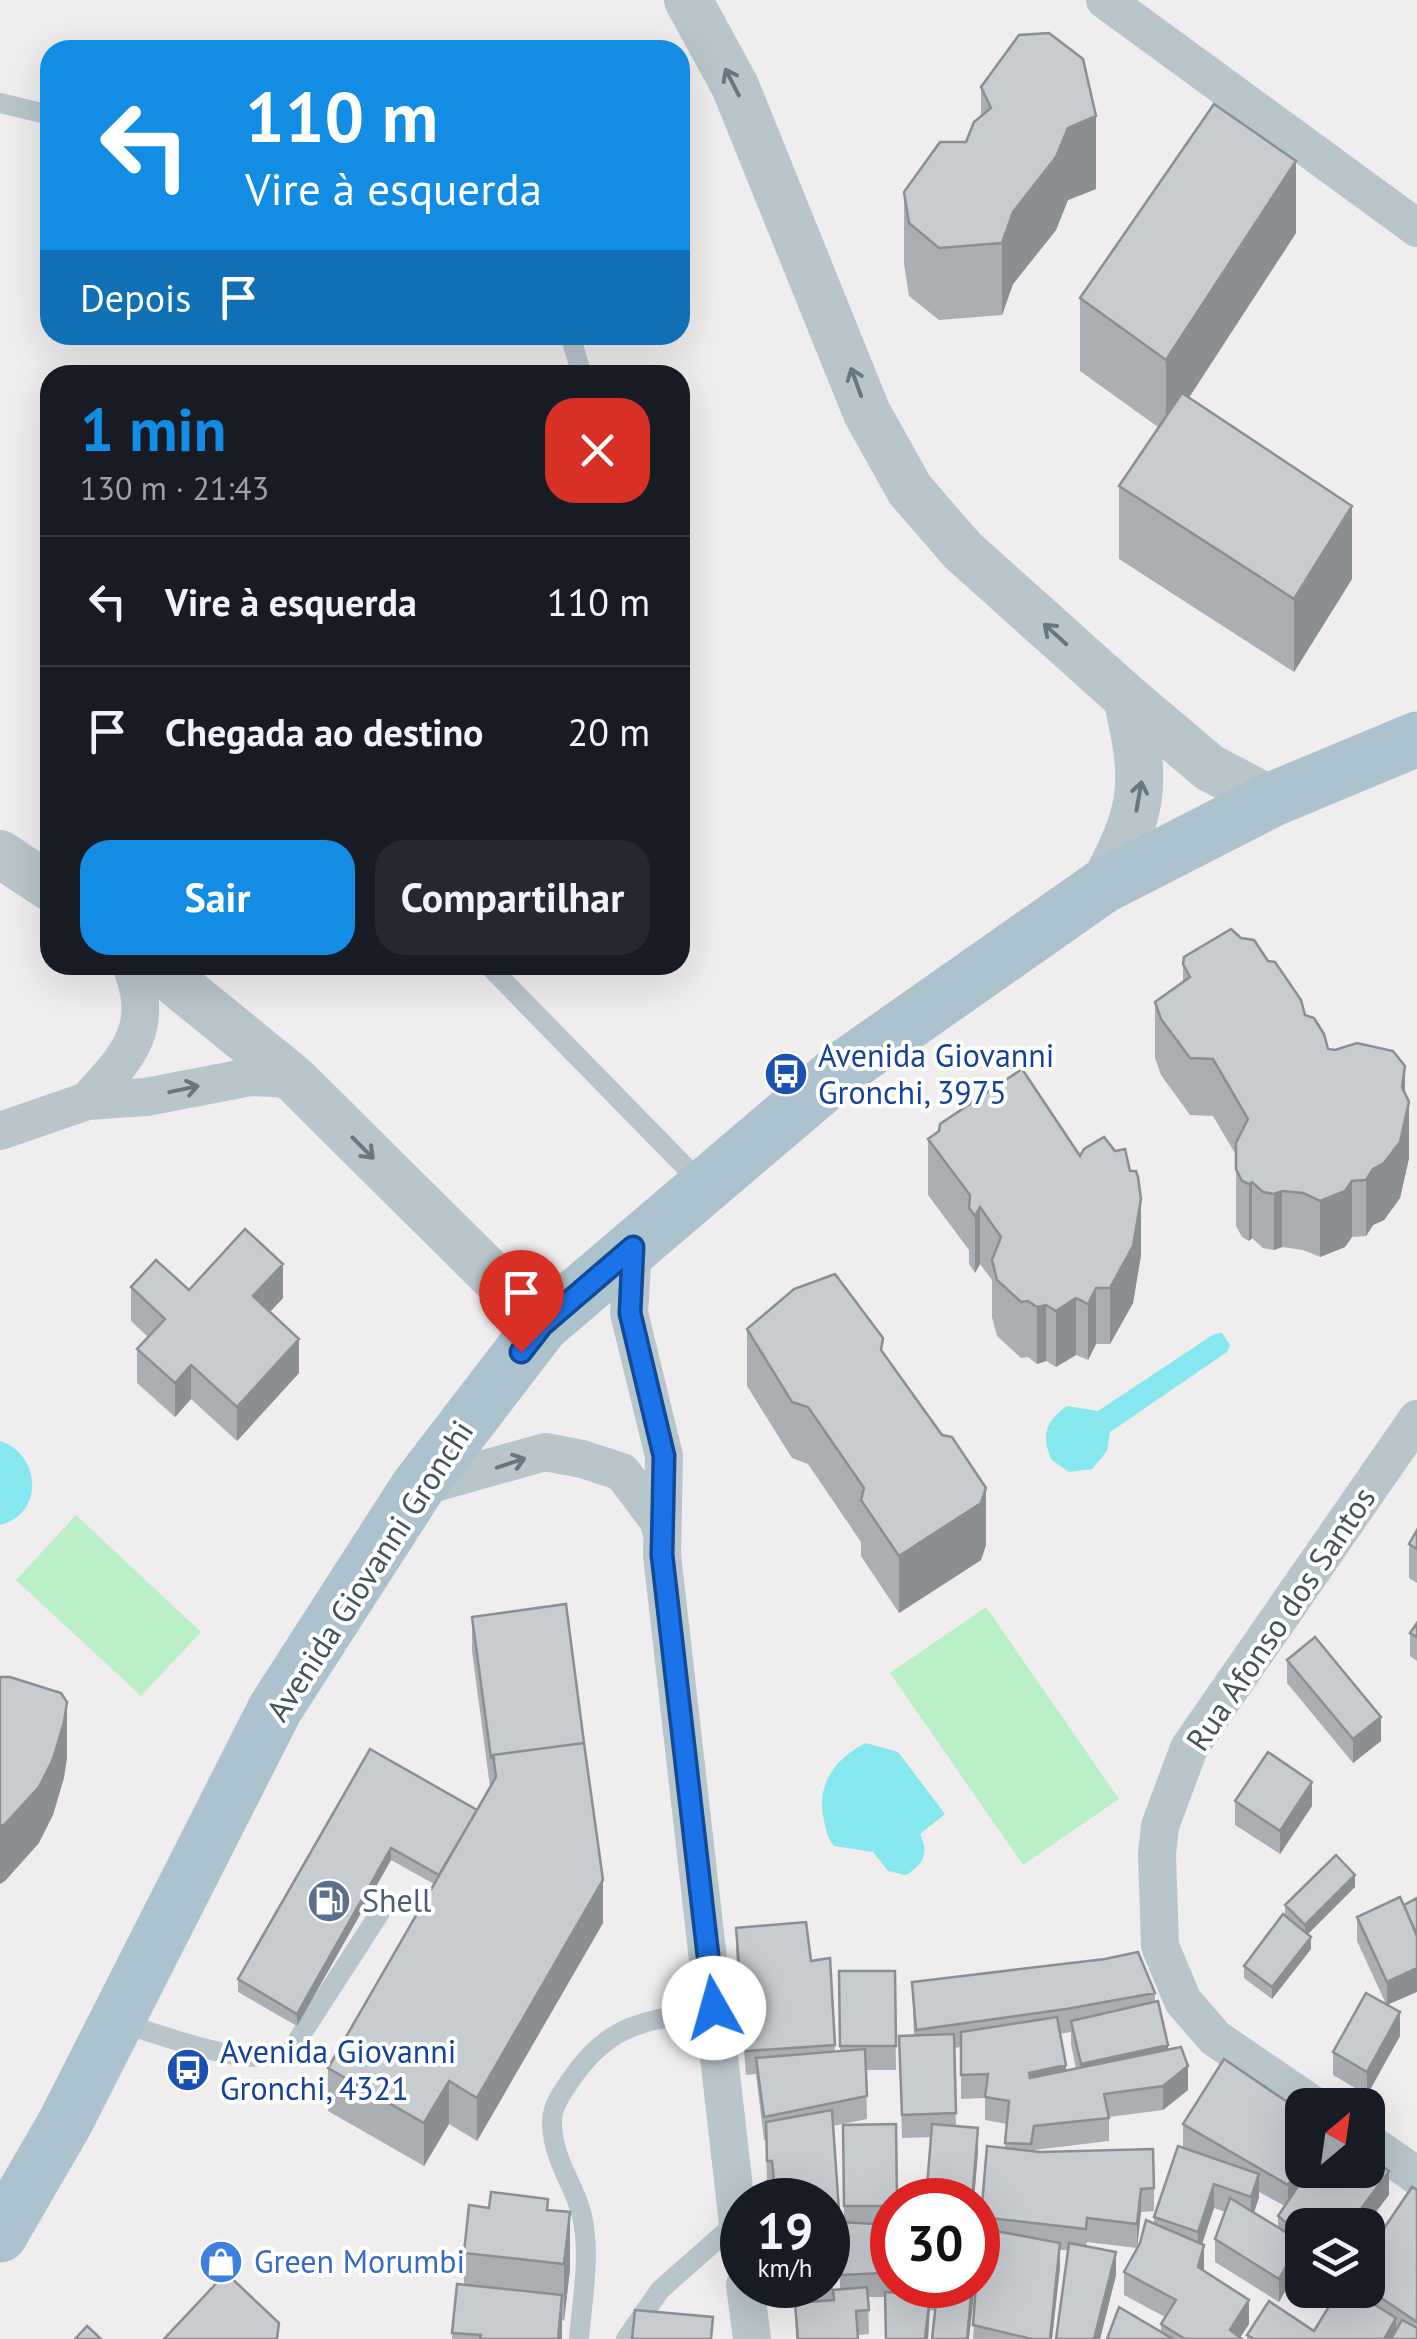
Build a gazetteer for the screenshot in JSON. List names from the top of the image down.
{
  "streets": {
    "main road": ["Avenida Giovanni Gronchi"],
    "street": ["Rua Afonso dos Santos"]
  },
  "places": {
    "bus stop": ["Avenida Giovanni Gronchi, 3975", "Avenida Giovanni Gronchi, 4321"],
    "fuel station": ["Shell"],
    "shop": ["Green Morumbi"]
  },
  "north": "top right",
  "page": {
    "turn": ["110 m", "Vire à esquerda"],
    "then": "Depois",
    "heading": ["1 min", "130 m · 21:43"],
    "list": [
      {
        "name": "Vire à esquerda",
        "value": "110 m"
      },
      {
        "name": "Chegada ao destino",
        "value": "20 m"
      }
    ],
    "buttons": ["Sair", "Compartilhar"],
    "speed": "19 km/h",
    "limit": "30"
  }
}
